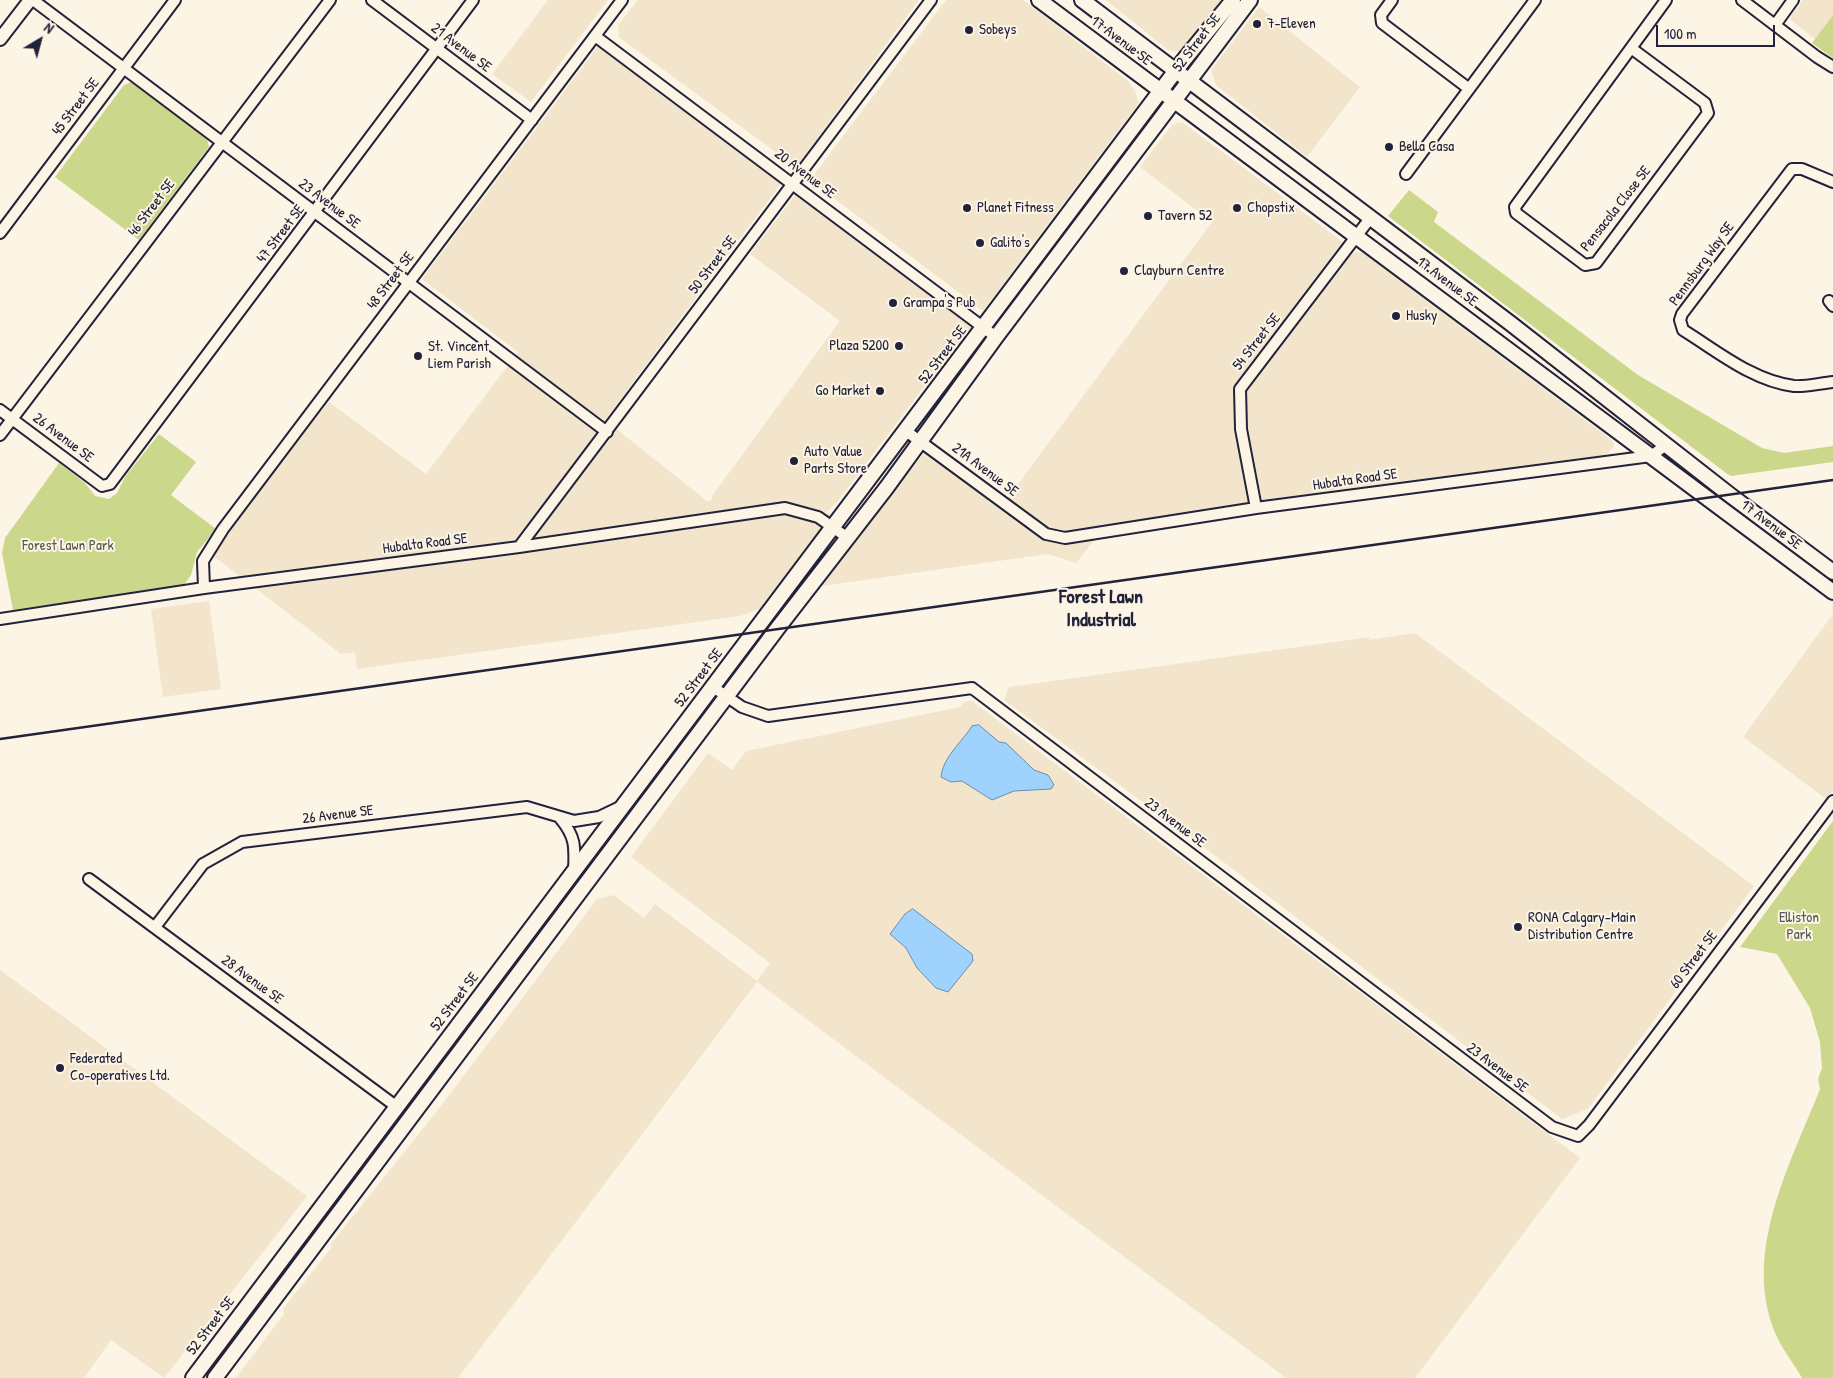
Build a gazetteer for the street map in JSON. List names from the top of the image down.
{
  "streets": {
    "main road": ["17 Avenue SE", "52 Street SE"],
    "street": [
      "21 Avenue SE",
      "45 Street SE",
      "20 Avenue SE",
      "23 Avenue SE",
      "46 Street SE",
      "Pensacola Close SE",
      "47 Street SE",
      "Pennsburg Way SE",
      "50 Street SE",
      "48 Street SE",
      "54 Street SE",
      "26 Avenue SE",
      "21A Avenue SE",
      "Hubalta Road SE",
      "60 Street SE",
      "28 Avenue SE"
    ]
  },
  "crossings": [
    ["17 Avenue SE", "52 Street SE"],
    ["17 Avenue SE", "54 Street SE"],
    ["17 Avenue SE", "Hubalta Road SE"],
    ["52 Street SE", "20 Avenue SE"],
    ["52 Street SE", "23 Avenue SE"],
    ["52 Street SE", "26 Avenue SE"],
    ["52 Street SE", "21A Avenue SE"],
    ["52 Street SE", "Hubalta Road SE"],
    ["52 Street SE", "28 Avenue SE"],
    ["21 Avenue SE", "47 Street SE"],
    ["21 Avenue SE", "48 Street SE"],
    ["45 Street SE", "23 Avenue SE"],
    ["20 Avenue SE", "50 Street SE"],
    ["20 Avenue SE", "48 Street SE"],
    ["23 Avenue SE", "46 Street SE"],
    ["23 Avenue SE", "47 Street SE"],
    ["23 Avenue SE", "50 Street SE"],
    ["23 Avenue SE", "48 Street SE"],
    ["23 Avenue SE", "60 Street SE"],
    ["46 Street SE", "26 Avenue SE"],
    ["47 Street SE", "26 Avenue SE"],
    ["50 Street SE", "Hubalta Road SE"],
    ["48 Street SE", "Hubalta Road SE"],
    ["54 Street SE", "Hubalta Road SE"],
    ["26 Avenue SE", "28 Avenue SE"],
    ["21A Avenue SE", "Hubalta Road SE"]
  ],
  "districts": ["Forest Lawn Industrial"],
  "parks": ["Forest Lawn Park", "Elliston Park"],
  "places": [
    "7-Eleven",
    "Sobeys",
    "Bella Casa",
    "Planet Fitness",
    "Chopstix",
    "Tavern 52",
    "Galito's",
    "Clayburn Centre",
    "Grampa's Pub",
    "Husky",
    "Plaza 5200",
    "St. Vincent Liem Parish",
    "Go Market",
    "Auto Value Parts Store",
    "RONA Calgary–Main Distribution Centre",
    "Federated Co-operatives Ltd."
  ],
  "scale_bar": "100 m",
  "north": "top right"
}
